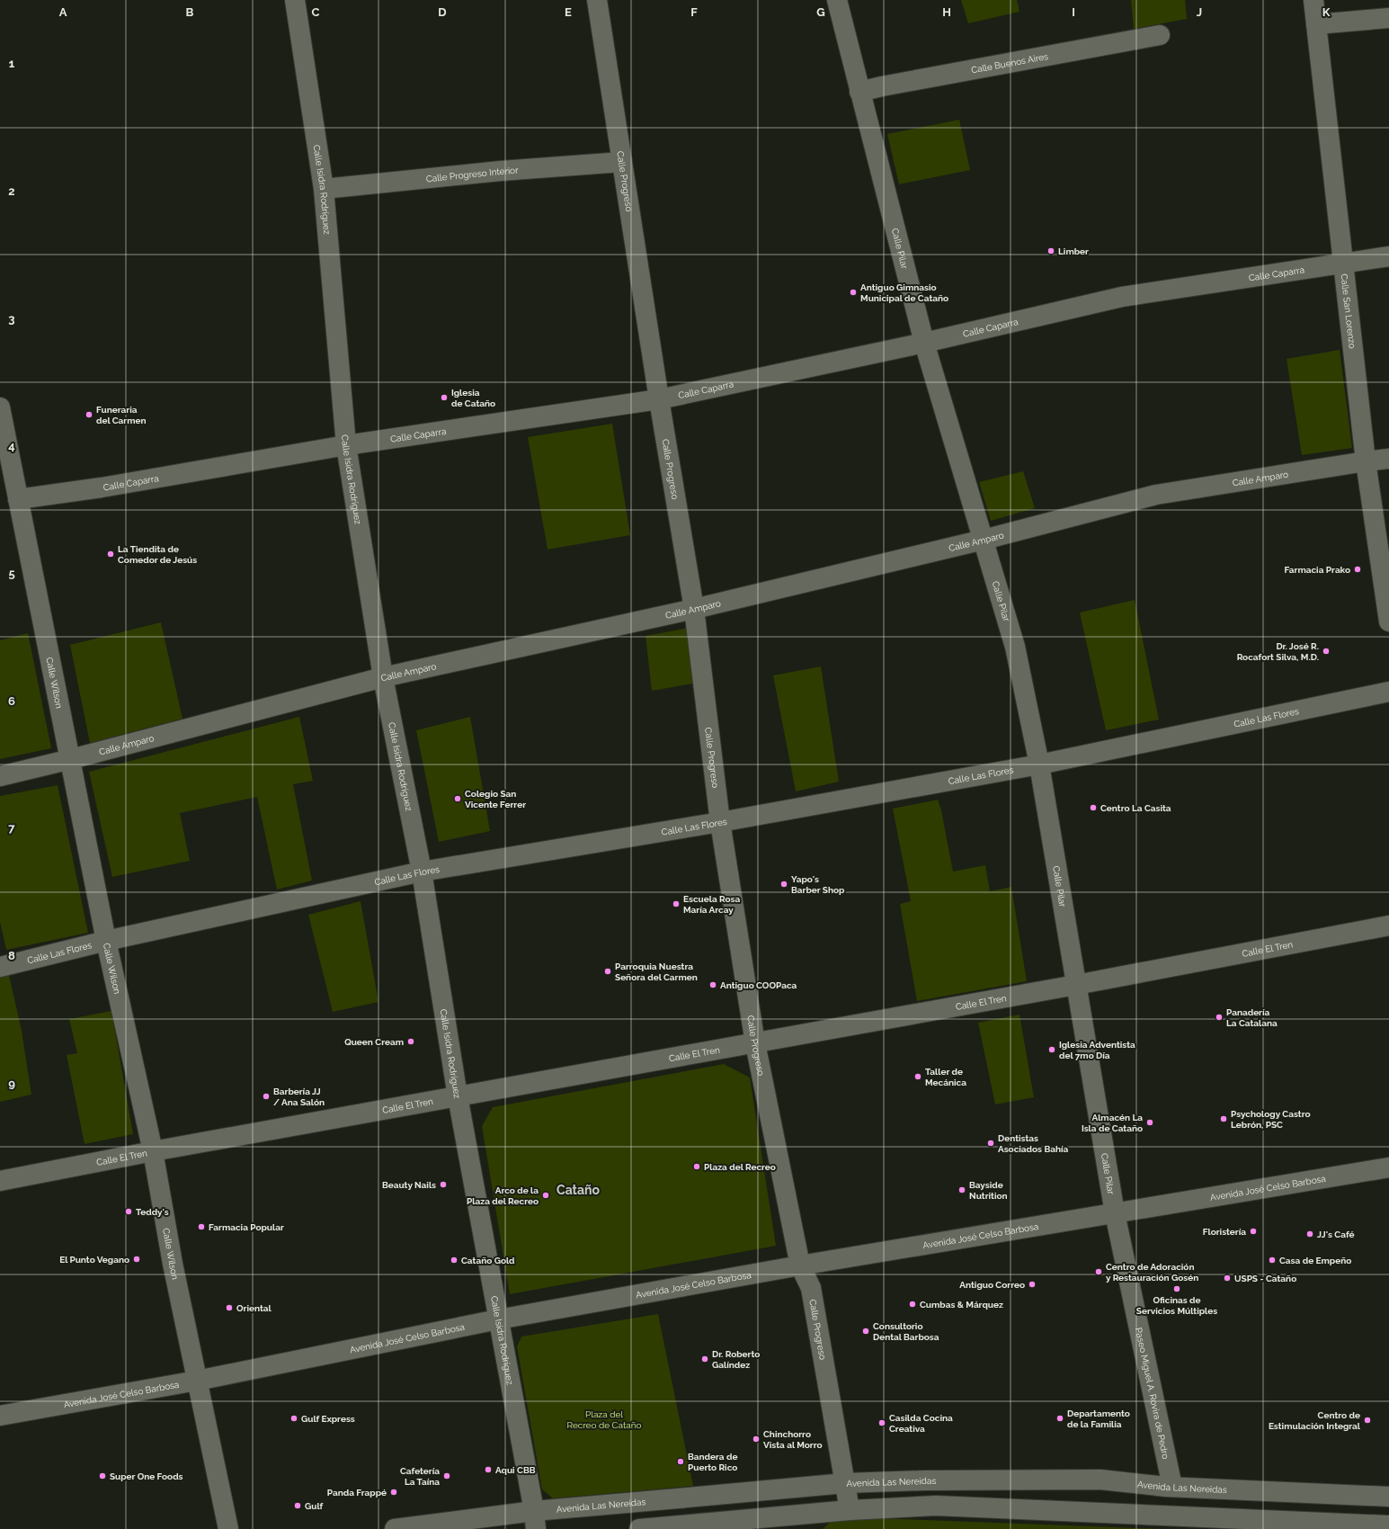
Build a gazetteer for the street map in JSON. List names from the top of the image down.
{
  "streets": {
    "street": [
      "Calle Buenos Aires",
      "Calle Progreso Interior",
      "Calle Progreso",
      "Calle Isidra Rodríguez",
      "Calle Pilar",
      "Calle Caparra",
      "Calle San Lorenzo",
      "Calle Amparo",
      "Calle Wilson",
      "Calle Las Flores",
      "Calle El Tren",
      "Avenida José Celso Barbosa",
      "Paseo Miguel A. Rovira de Pedro",
      "Avenida Las Nereidas"
    ]
  },
  "crossings": [
    ["Calle Buenos Aires", "Calle Pilar"],
    ["Calle Progreso Interior", "Calle Progreso"],
    ["Calle Progreso Interior", "Calle Isidra Rodríguez"],
    ["Calle Progreso", "Calle Caparra"],
    ["Calle Progreso", "Calle Amparo"],
    ["Calle Progreso", "Calle Las Flores"],
    ["Calle Progreso", "Calle El Tren"],
    ["Calle Progreso", "Avenida José Celso Barbosa"],
    ["Calle Progreso", "Avenida Las Nereidas"],
    ["Calle Isidra Rodríguez", "Calle Caparra"],
    ["Calle Isidra Rodríguez", "Calle Amparo"],
    ["Calle Isidra Rodríguez", "Calle Las Flores"],
    ["Calle Isidra Rodríguez", "Calle El Tren"],
    ["Calle Isidra Rodríguez", "Avenida José Celso Barbosa"],
    ["Calle Isidra Rodríguez", "Avenida Las Nereidas"],
    ["Calle Pilar", "Calle Caparra"],
    ["Calle Pilar", "Calle Amparo"],
    ["Calle Pilar", "Calle Las Flores"],
    ["Calle Pilar", "Calle El Tren"],
    ["Calle Pilar", "Avenida José Celso Barbosa"],
    ["Calle Pilar", "Paseo Miguel A. Rovira de Pedro"],
    ["Calle Caparra", "Calle San Lorenzo"],
    ["Calle Caparra", "Calle Wilson"],
    ["Calle San Lorenzo", "Calle Amparo"],
    ["Calle Amparo", "Calle Wilson"],
    ["Calle Wilson", "Calle Las Flores"],
    ["Calle Wilson", "Calle El Tren"],
    ["Calle Wilson", "Avenida José Celso Barbosa"],
    ["Avenida José Celso Barbosa", "Paseo Miguel A. Rovira de Pedro"],
    ["Paseo Miguel A. Rovira de Pedro", "Avenida Las Nereidas"]
  ],
  "districts": ["Cataño"],
  "parks": ["Plaza del Recreo de Cataño"],
  "places": [
    "Limber",
    "Antiguo Gimnasio Municipal de Cataño",
    "Iglesia de Cataño",
    "Funeraria del Carmen",
    "La Tiendita de Comedor de Jesús",
    "Farmacia Prako",
    "Dr. José R. Rocafort Silva, M.D.",
    "Colegio San Vicente Ferrer",
    "Centro La Casita",
    "Yapo's Barber Shop",
    "Escuela Rosa María Arcay",
    "Parroquia Nuestra Señora del Carmen",
    "Antiguo COOPaca",
    "Panadería La Catalana",
    "Queen Cream",
    "Iglesia Adventista del 7mo Día",
    "Taller de Mecánica",
    "Barbería JJ / Ana Salón",
    "Psychology Castro Lebrón, PSC",
    "Almacén La Isla de Cataño",
    "Dentistas Asociados Bahía",
    "Plaza del Recreo",
    "Beauty Nails",
    "Bayside Nutrition",
    "Arco de la Plaza del Recreo",
    "Teddy's",
    "Farmacia Popular",
    "Floristería",
    "JJ's Café",
    "El Punto Vegano",
    "Cataño Gold",
    "Casa de Empeño",
    "Centro de Adoración y Restauración Gosén",
    "USPS - Cataño",
    "Antiguo Correo",
    "Oficinas de Servicios Múltiples",
    "Cumbas & Márquez",
    "Oriental",
    "Consultorio Dental Barbosa",
    "Dr. Roberto Galíndez",
    "Gulf Express",
    "Departamento de la Familia",
    "Centro de Estimulación Integral",
    "Casilda Cocina Creativa",
    "Chinchorro Vista al Morro",
    "Bandera de Puerto Rico",
    "Aqui CBB",
    "Super One Foods",
    "Cafetería La Taína",
    "Panda Frappé",
    "Gulf"
  ],
  "grid": {
    "columns": [
      "A",
      "B",
      "C",
      "D",
      "E",
      "F",
      "G",
      "H",
      "I",
      "J",
      "K"
    ],
    "rows": [
      "1",
      "2",
      "3",
      "4",
      "5",
      "6",
      "7",
      "8",
      "9"
    ]
  }
}
